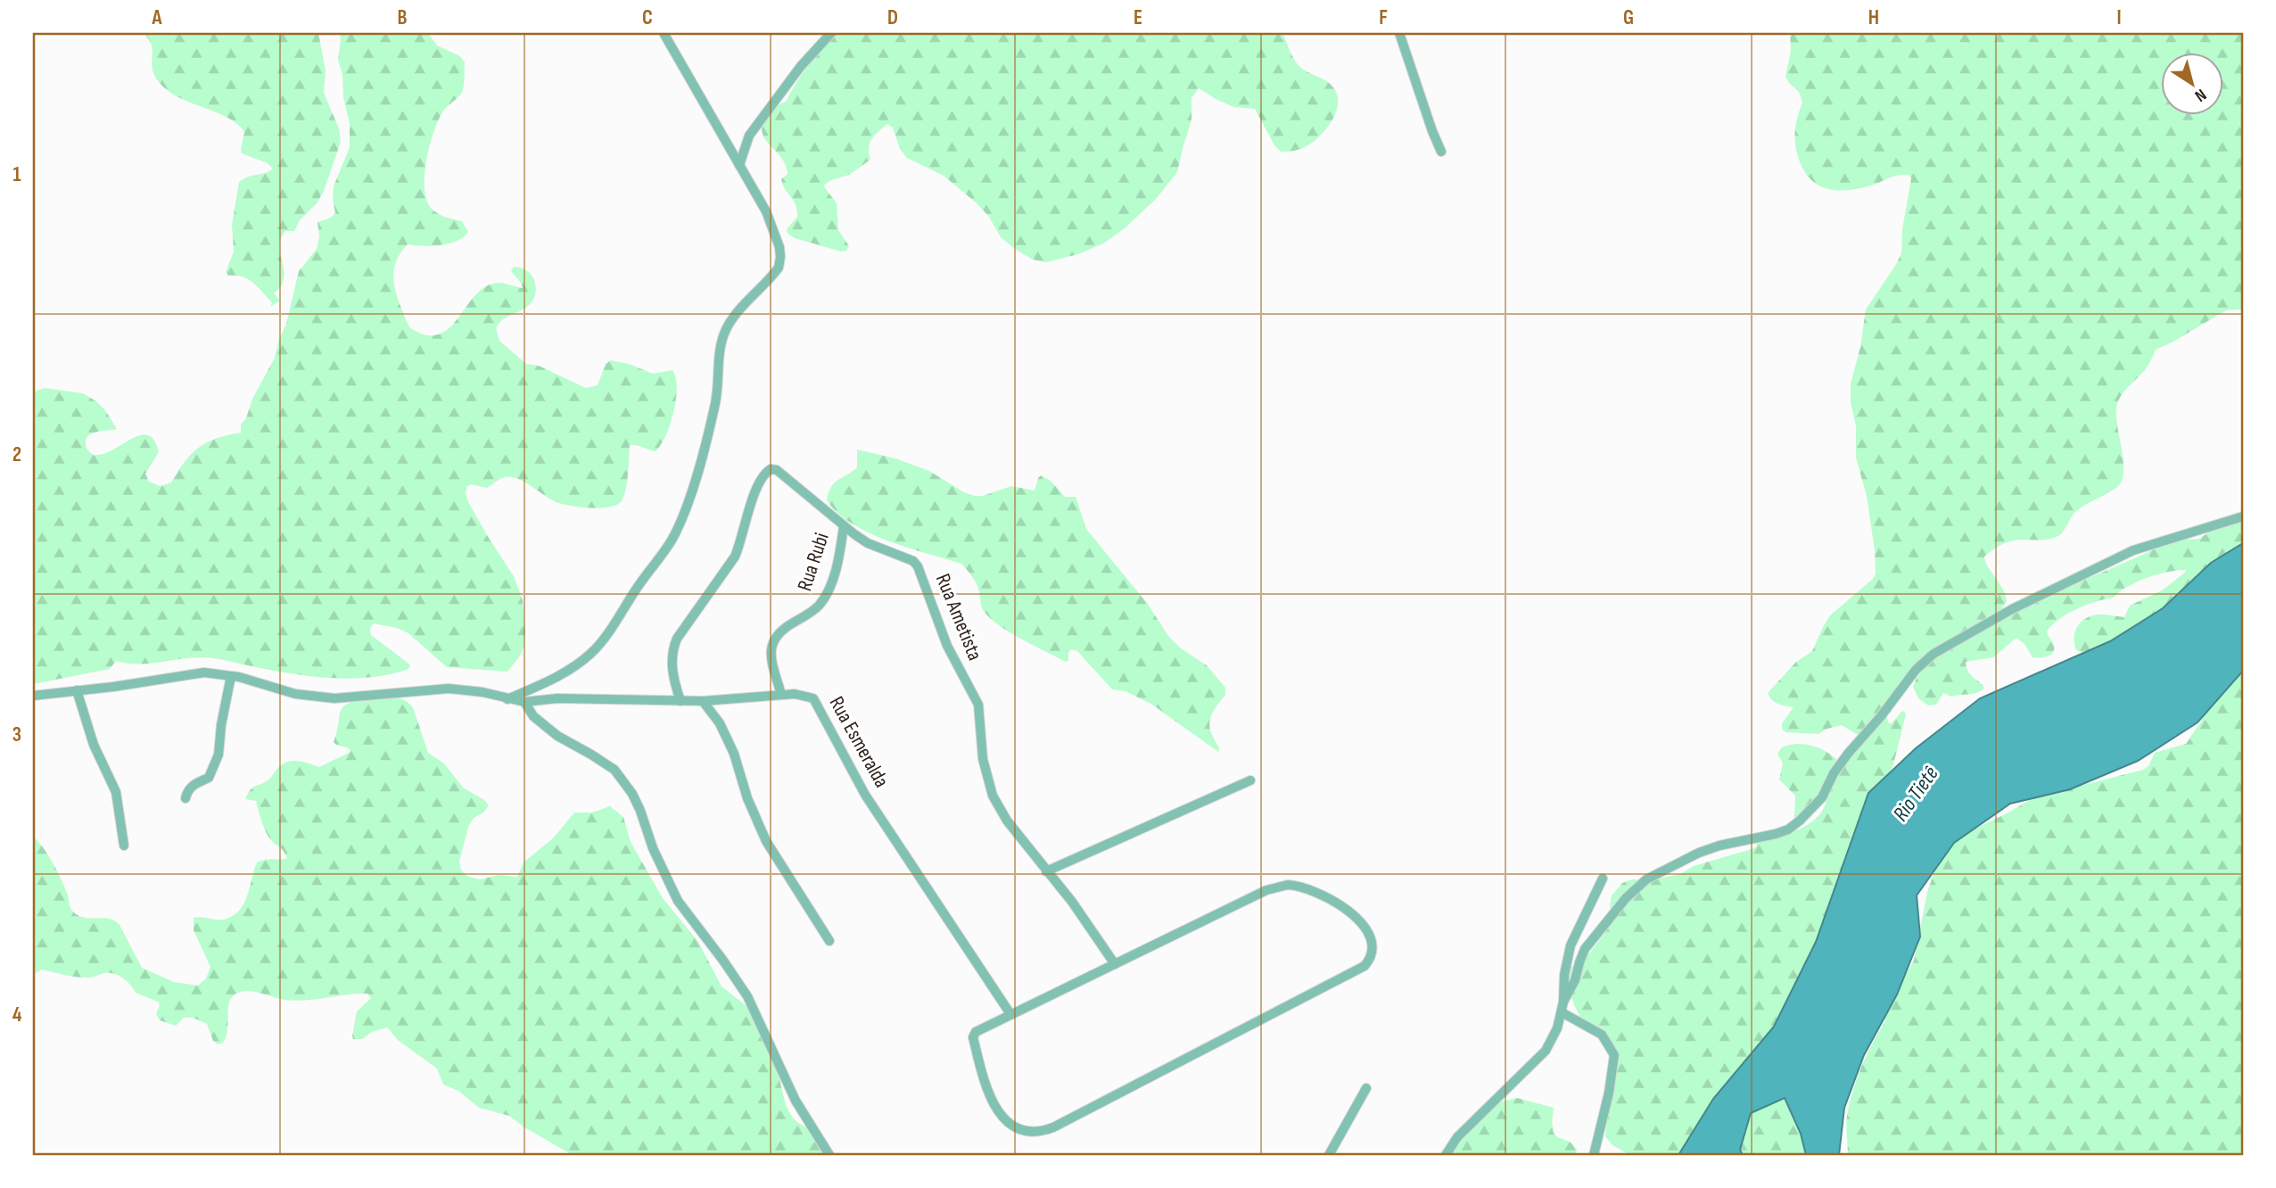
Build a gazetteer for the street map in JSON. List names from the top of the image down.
{
  "streets": {
    "street": ["Rua Rubi", "Rua Ametista", "Rua Esmeralda"]
  },
  "crossings": [
    ["Rua Rubi", "Rua Ametista"],
    ["Rua Rubi", "Rua Esmeralda"],
    ["Rua Ametista", "Rua Esmeralda"]
  ],
  "water": ["Rio Tietê"],
  "north": "bottom right",
  "grid": {
    "columns": [
      "A",
      "B",
      "C",
      "D",
      "E",
      "F",
      "G",
      "H",
      "I"
    ],
    "rows": [
      "1",
      "2",
      "3",
      "4"
    ]
  }
}
